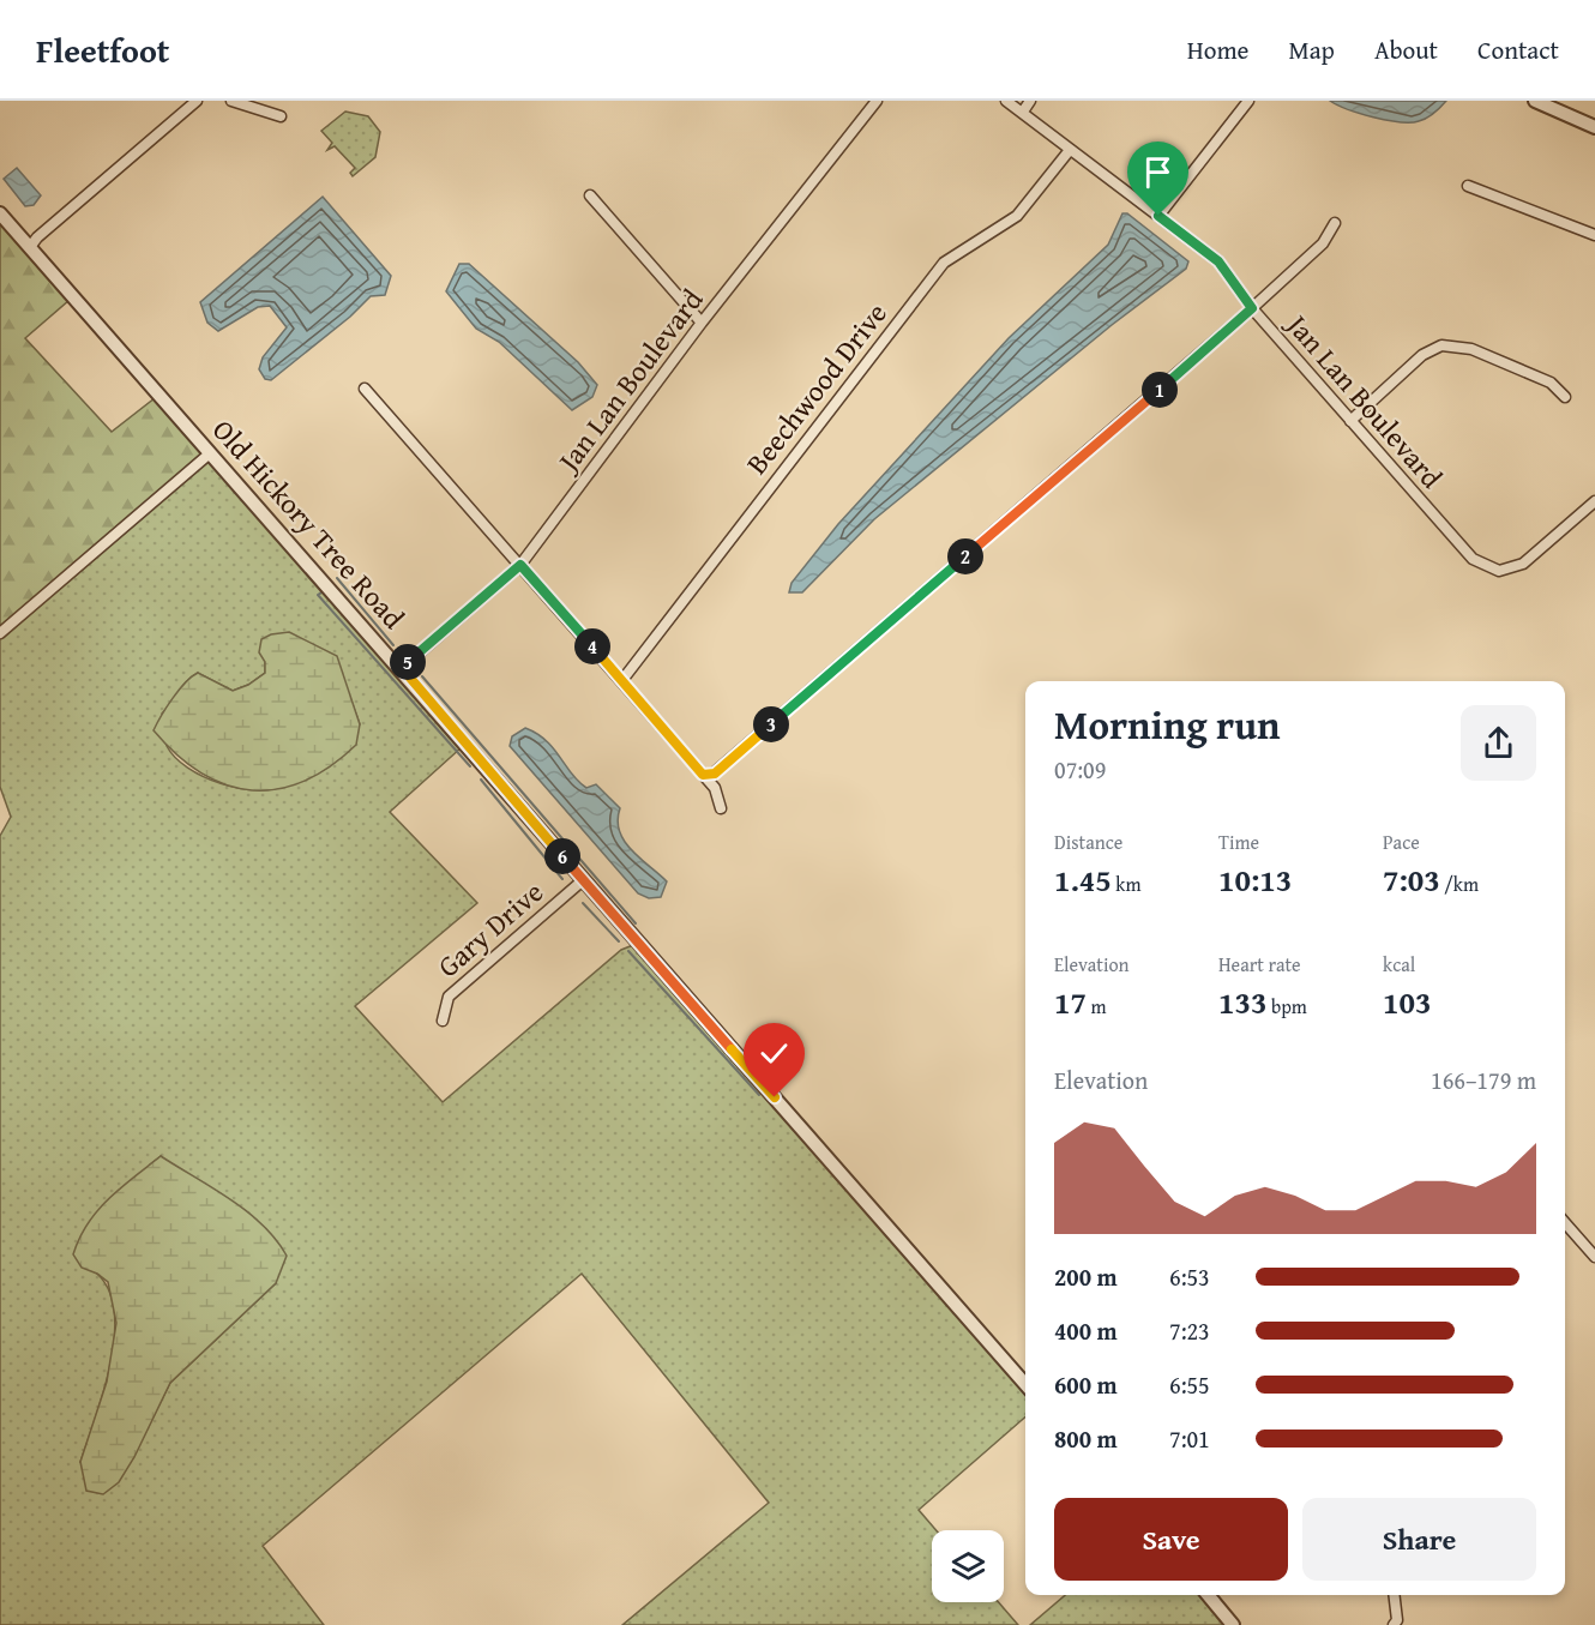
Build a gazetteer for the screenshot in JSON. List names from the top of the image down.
{
  "streets": {
    "street": [
      "Jan Lan Boulevard",
      "Beechwood Drive",
      "Old Hickory Tree Road",
      "Gary Drive"
    ]
  },
  "crossings": [
    ["Jan Lan Boulevard", "Beechwood Drive"],
    ["Jan Lan Boulevard", "Old Hickory Tree Road"],
    ["Old Hickory Tree Road", "Gary Drive"]
  ],
  "page": {
    "header": "Fleetfoot",
    "nav": [
      "Home",
      "Map",
      "About",
      "Contact"
    ],
    "pins": [
      "1",
      "2",
      "4",
      "5",
      "3",
      "6"
    ],
    "heading": ["Morning run", "07:09"],
    "stats": [
      ["Distance", "1.45 km"],
      ["Time", "10:13"],
      ["Pace", "7:03 /km"],
      ["Elevation", "17 m"],
      ["Heart rate", "133 bpm"],
      ["kcal", "103"]
    ],
    "chart": ["Elevation", "166–179 m"],
    "list": [
      {
        "name": "200 m",
        "note": "6:53"
      },
      {
        "name": "400 m",
        "note": "7:23"
      },
      {
        "name": "600 m",
        "note": "6:55"
      },
      {
        "name": "800 m",
        "note": "7:01"
      }
    ],
    "buttons": ["Save", "Share"]
  }
}
